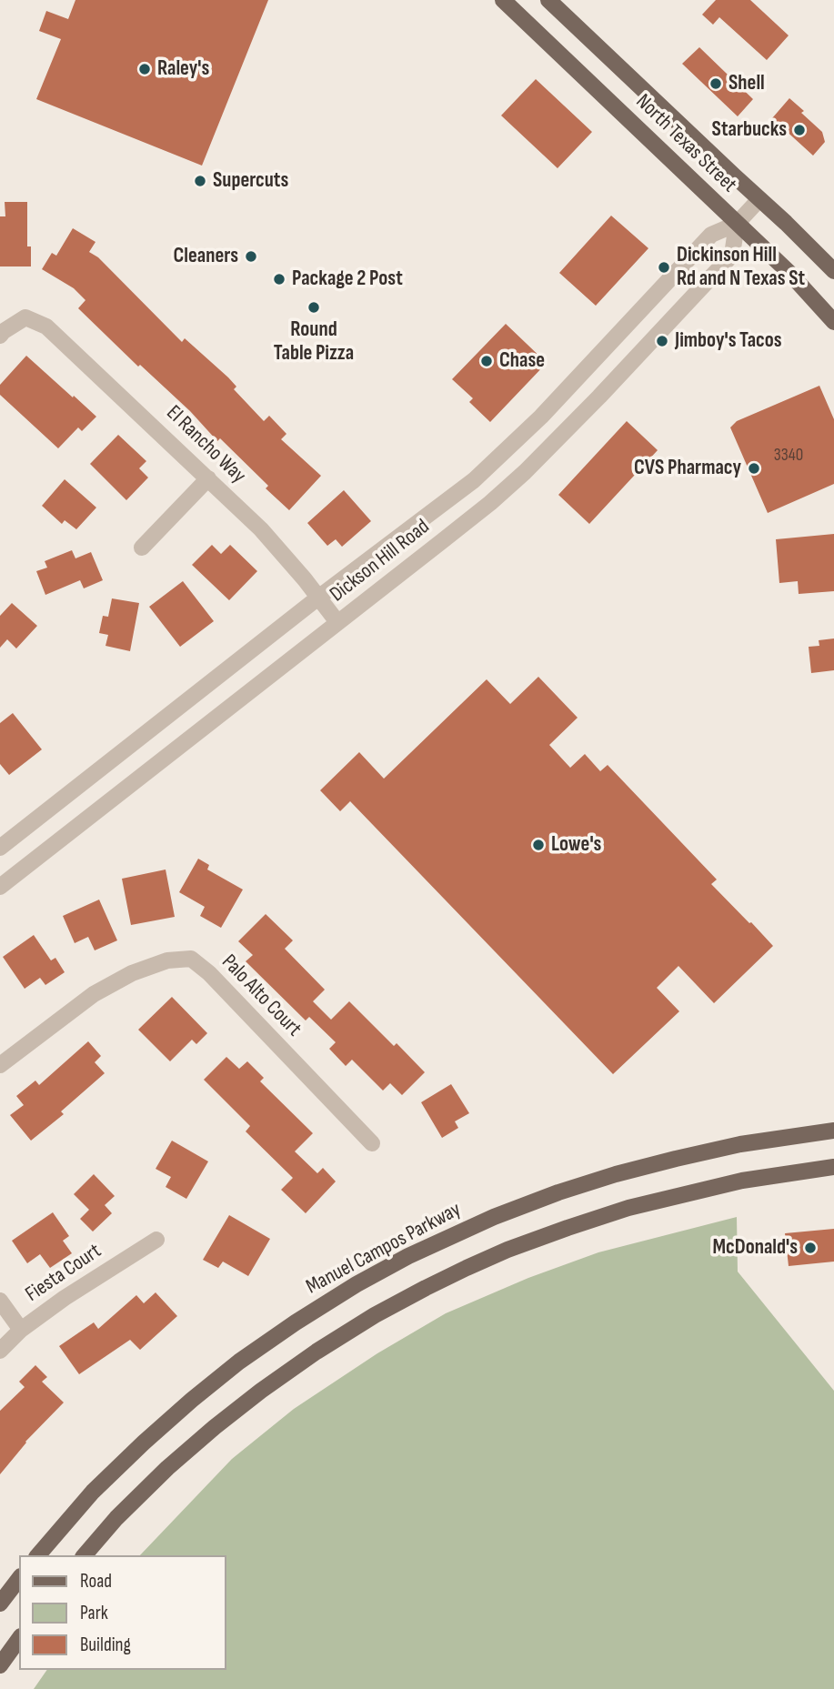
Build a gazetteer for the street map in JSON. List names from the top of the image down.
{
  "streets": {
    "main road": ["North Texas Street", "Manuel Campos Parkway"],
    "street": [
      "El Rancho Way",
      "Dickson Hill Road",
      "Palo Alto Court",
      "Fiesta Court"
    ]
  },
  "crossings": [
    ["North Texas Street", "Dickson Hill Road"],
    ["El Rancho Way", "Dickson Hill Road"]
  ],
  "places": [
    "Raley's",
    "Shell",
    "Starbucks",
    "Supercuts",
    "Cleaners",
    "Dickinson Hill Rd and N Texas St",
    "Package 2 Post",
    "Round Table Pizza",
    "Jimboy's Tacos",
    "Chase",
    "CVS Pharmacy",
    "Lowe's",
    "McDonald's"
  ],
  "house_numbers": ["3340"],
  "legend": ["Road", "Park", "Building"]
}
